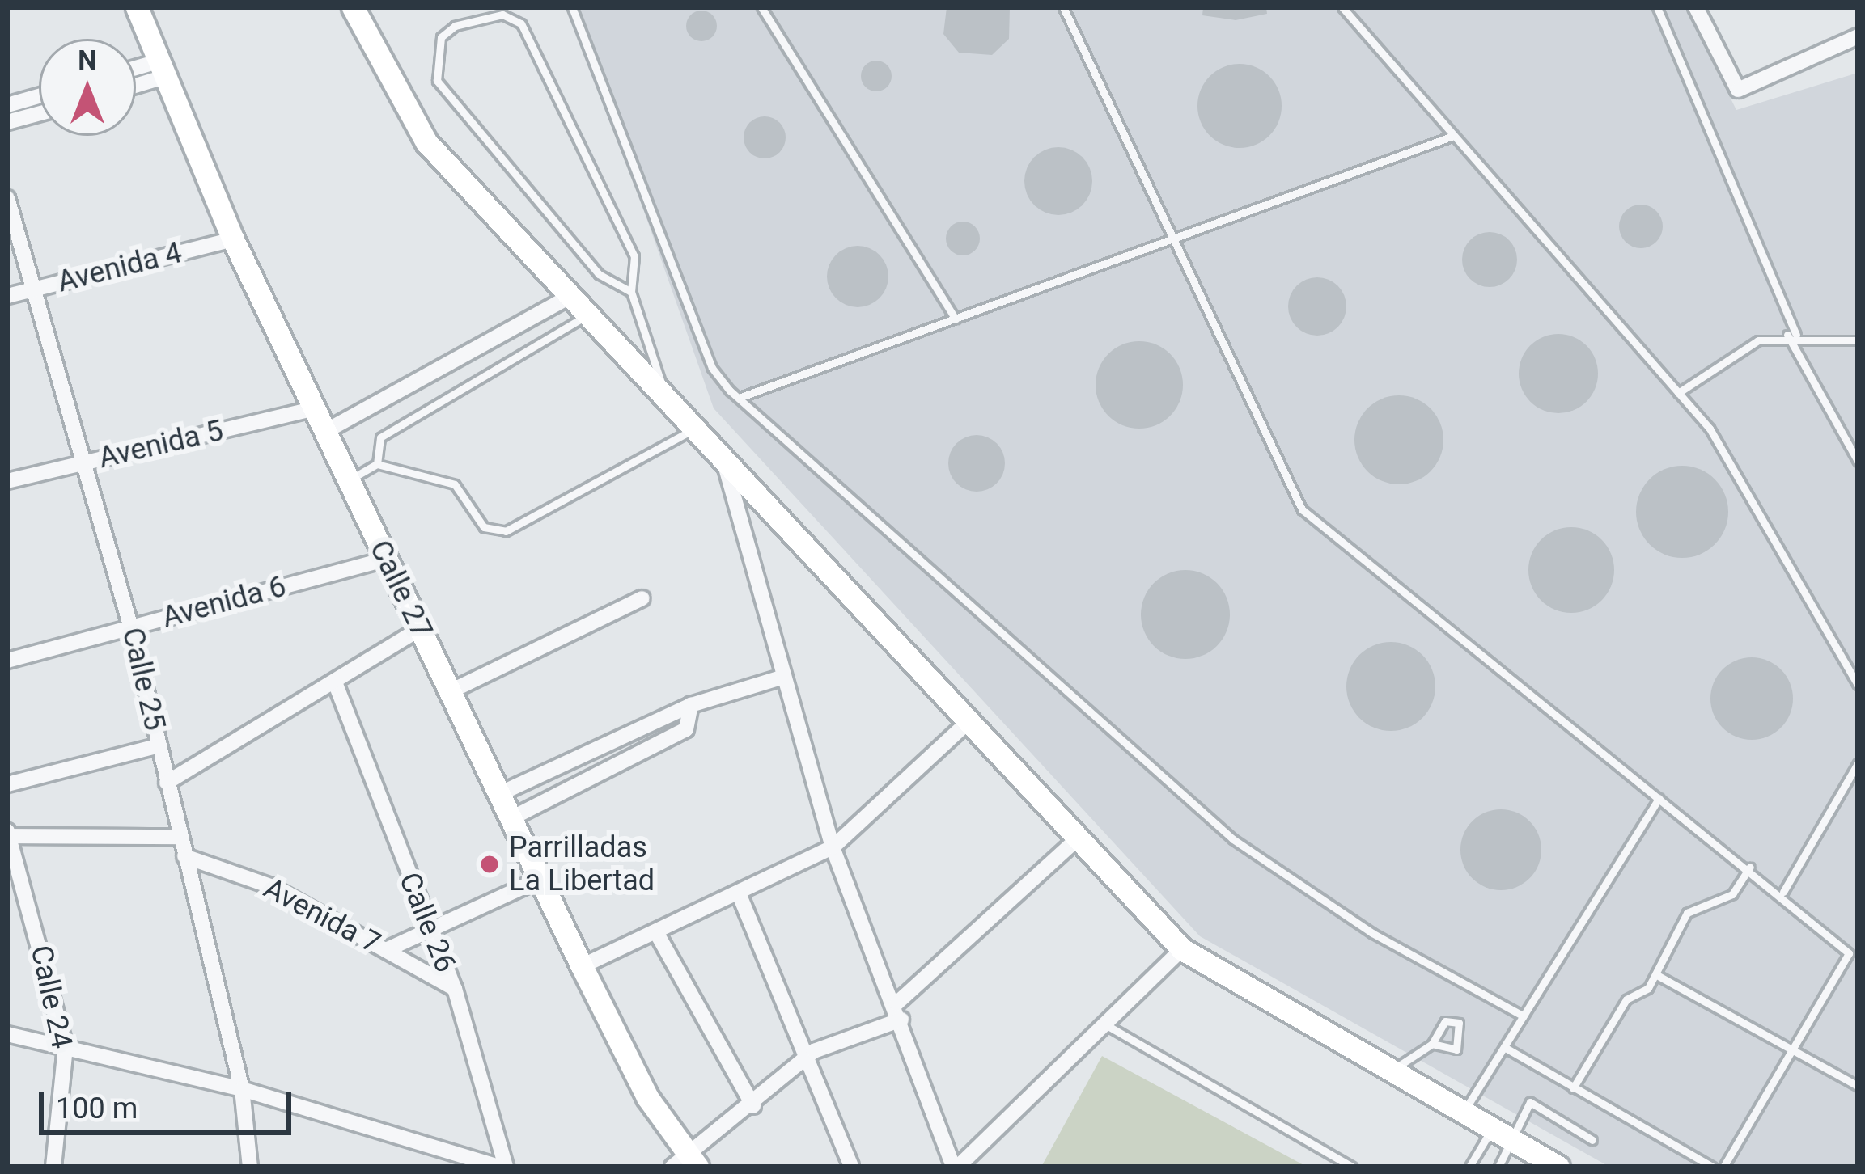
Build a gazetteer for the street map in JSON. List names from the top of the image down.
{
  "streets": {
    "main road": ["Calle 27"],
    "street": [
      "Avenida 4",
      "Avenida 5",
      "Avenida 6",
      "Calle 25",
      "Avenida 7",
      "Calle 26",
      "Calle 24"
    ]
  },
  "crossings": [
    ["Avenida 4", "Calle 27"],
    ["Avenida 4", "Calle 25"],
    ["Avenida 5", "Calle 27"],
    ["Avenida 5", "Calle 25"],
    ["Calle 27", "Avenida 6"],
    ["Avenida 6", "Calle 25"],
    ["Calle 25", "Avenida 7"],
    ["Avenida 7", "Calle 26"]
  ],
  "places": ["Parrilladas La Libertad"],
  "scale_bar": "100 m",
  "north": "top"
}
